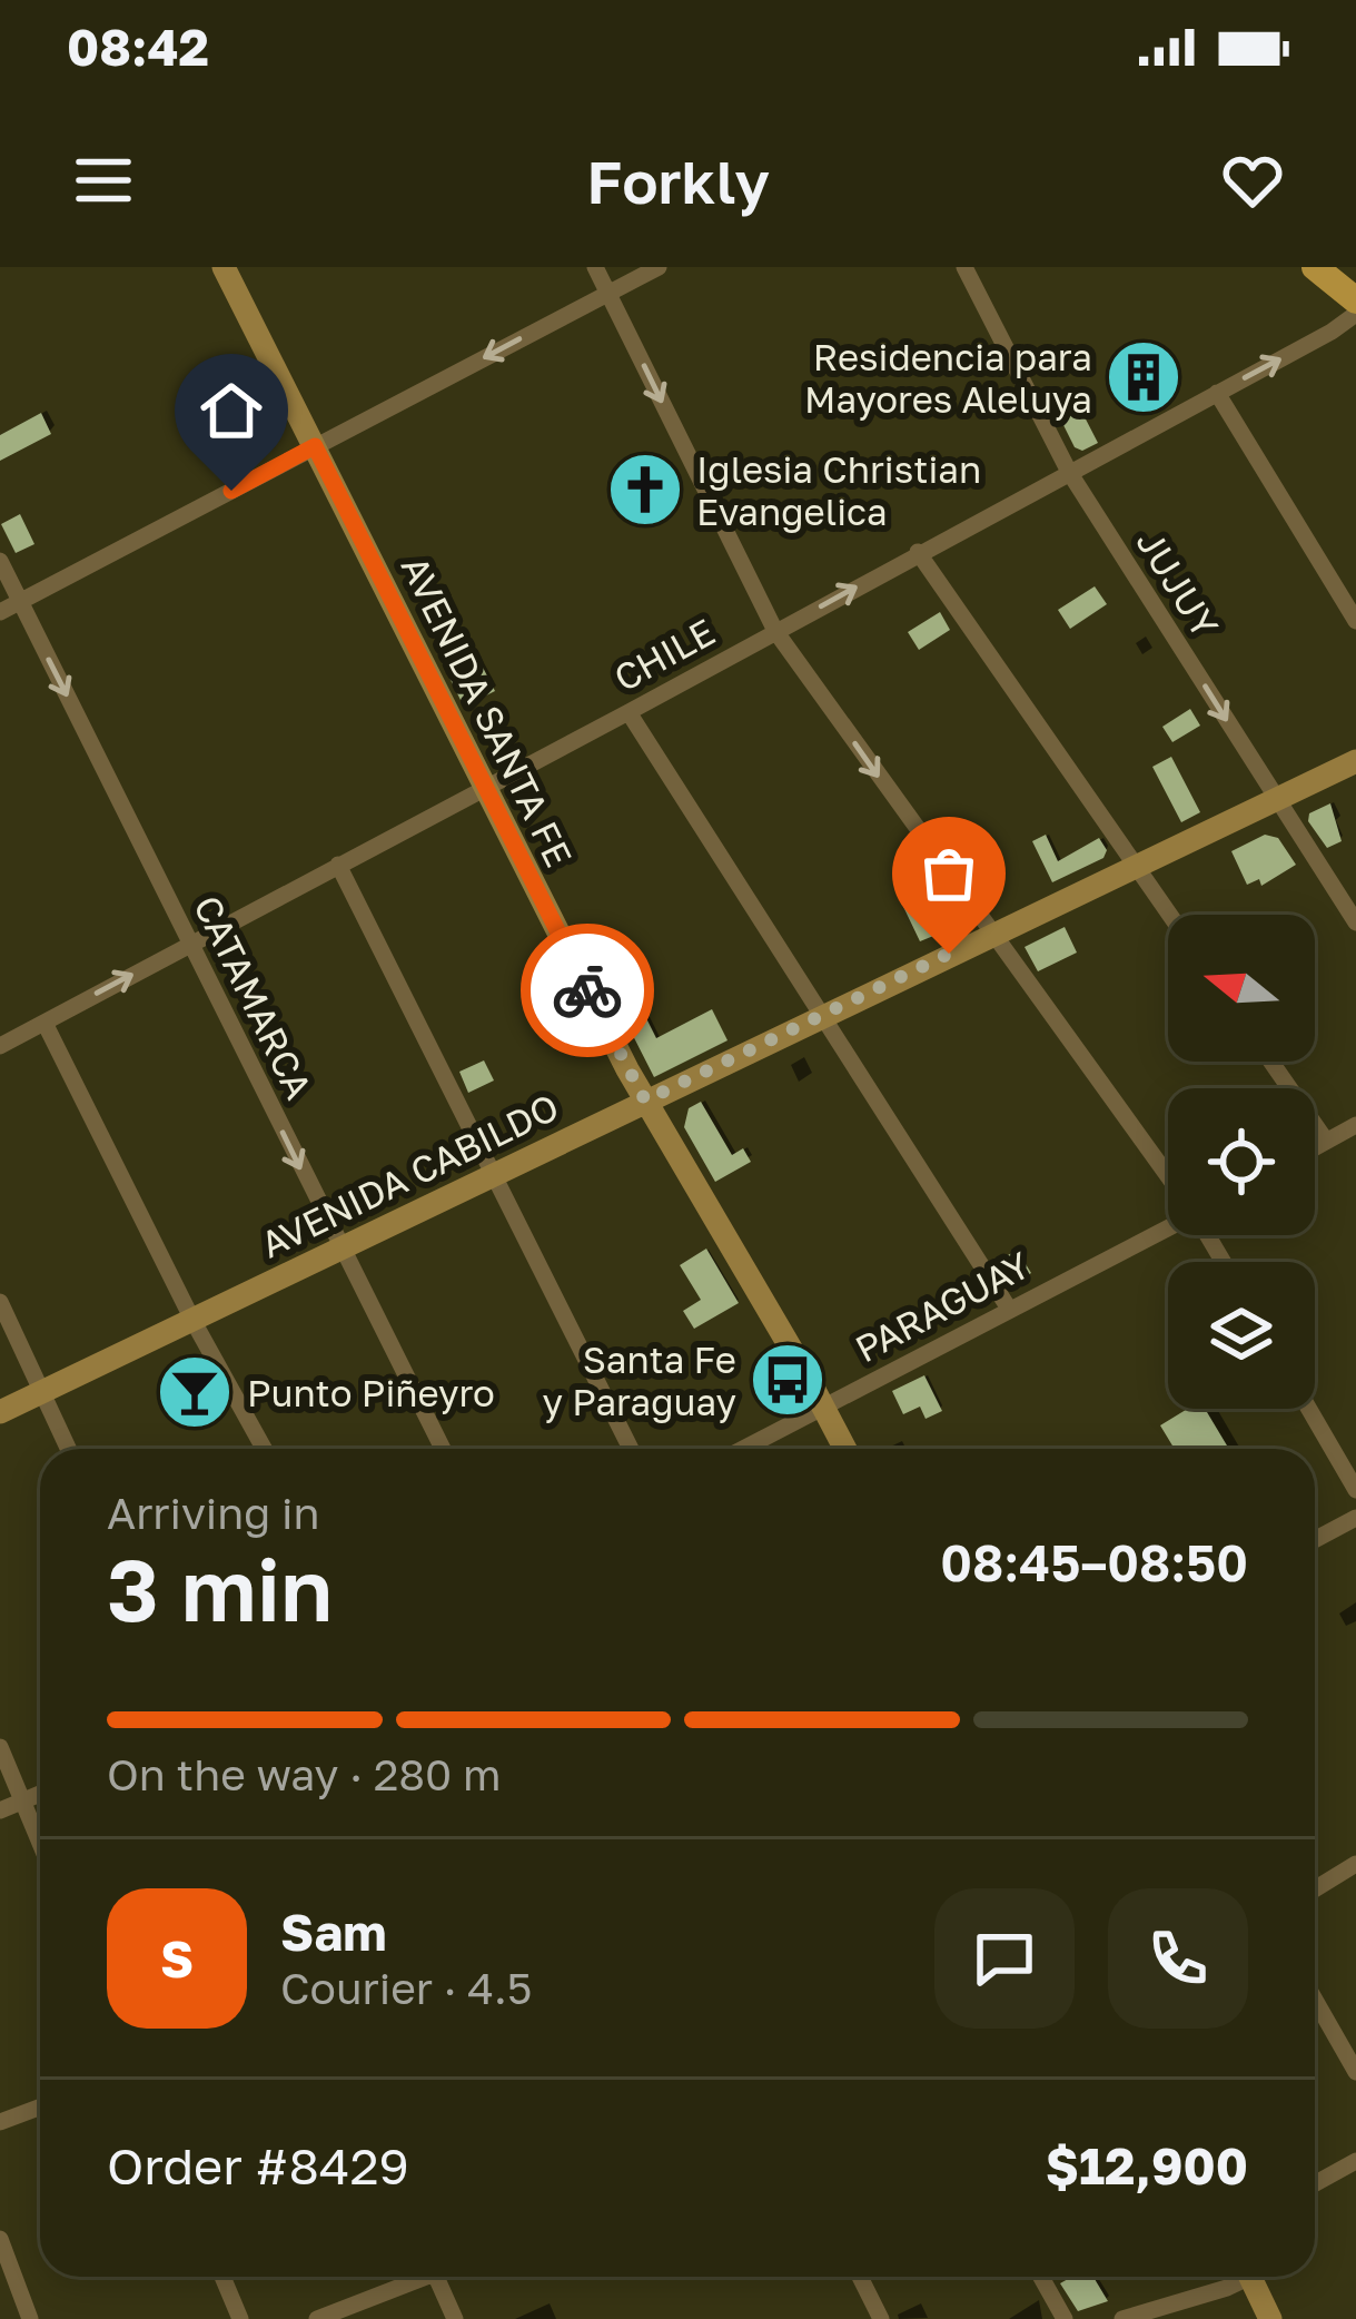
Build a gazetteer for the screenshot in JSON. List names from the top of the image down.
{
  "streets": {
    "street": [
      "JUJUY",
      "CHILE",
      "AVENIDA SANTA FE",
      "CATAMARCA",
      "AVENIDA CABILDO",
      "PARAGUAY"
    ]
  },
  "crossings": [
    ["JUJUY", "CHILE"],
    ["JUJUY", "AVENIDA CABILDO"],
    ["CHILE", "AVENIDA SANTA FE"],
    ["CHILE", "CATAMARCA"],
    ["AVENIDA SANTA FE", "AVENIDA CABILDO"],
    ["AVENIDA SANTA FE", "PARAGUAY"],
    ["CATAMARCA", "AVENIDA CABILDO"]
  ],
  "one_way": ["JUJUY", "CATAMARCA"],
  "places": {
    "building": ["Residencia para Mayores Aleluya"],
    "church": ["Iglesia Christian Evangelica"],
    "bus stop": ["Santa Fe y Paraguay"],
    "bar": ["Punto Piñeyro"]
  },
  "north": "left",
  "page": {
    "status": "08:42",
    "header": "Forkly",
    "heading": ["3 min", "Arriving in", "08:45–08:50"],
    "panel": [
      "Sam",
      "Courier · 4.5",
      "Order #8429",
      "$12,900"
    ],
    "bar": "On the way · 280 m",
    "round": "S"
  }
}
